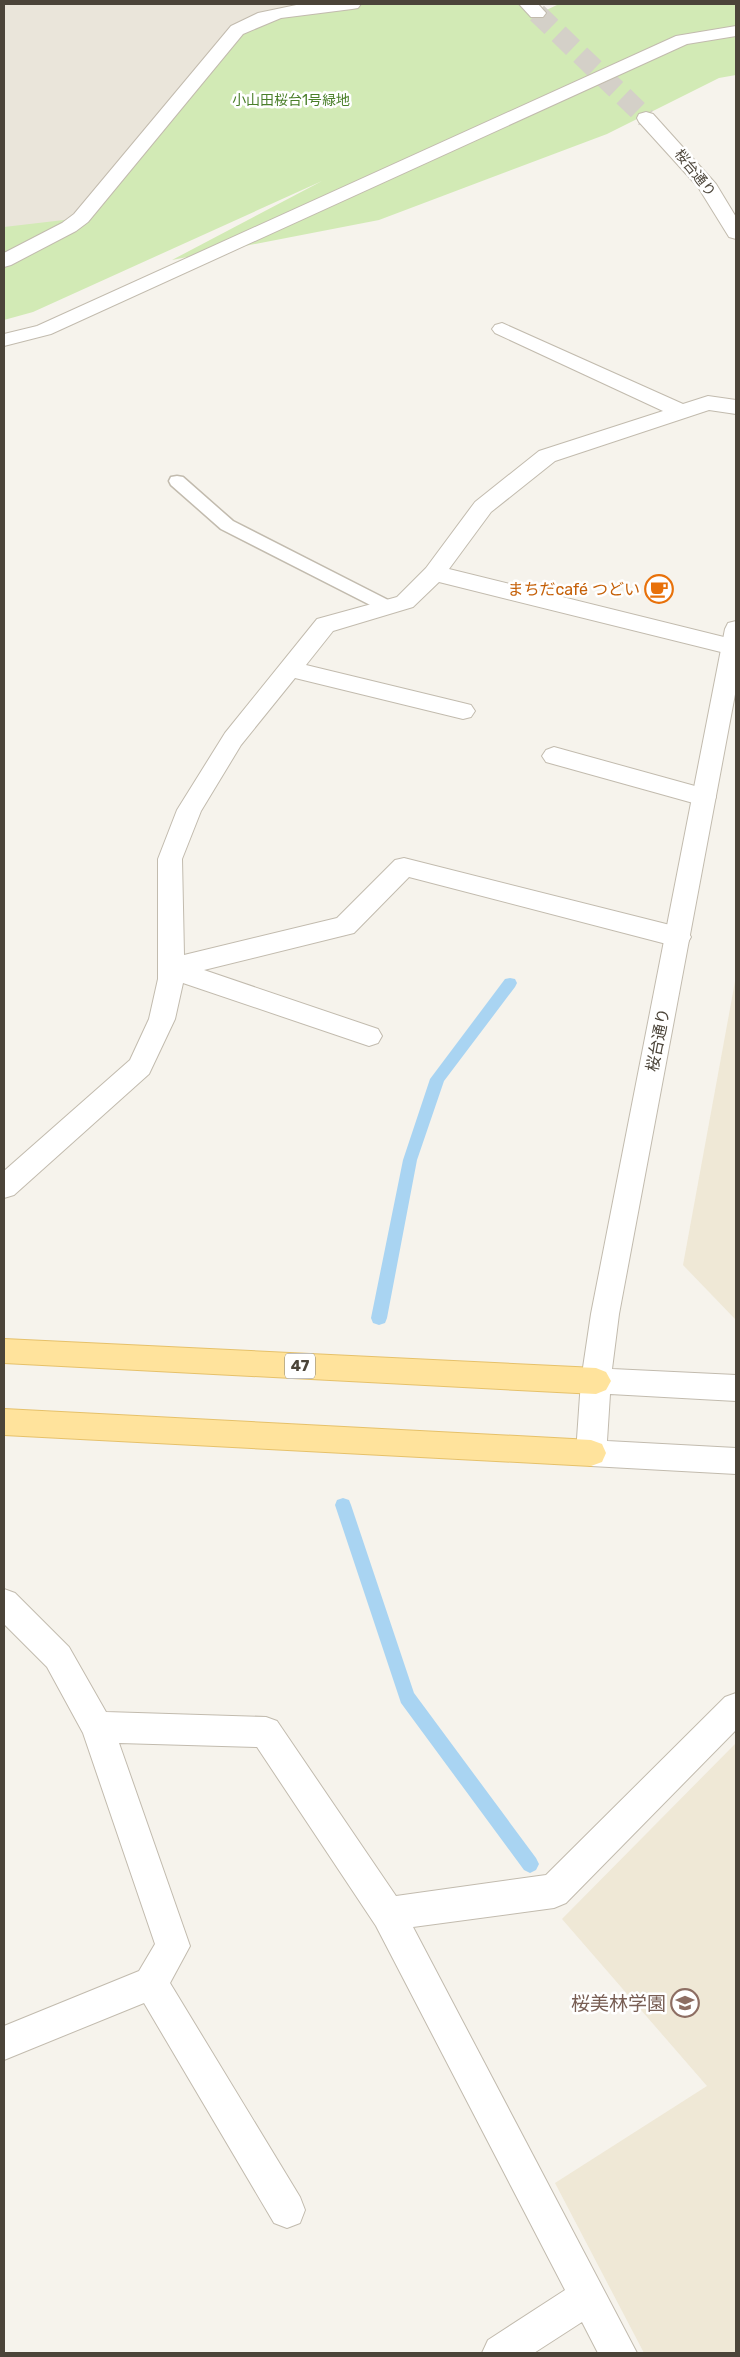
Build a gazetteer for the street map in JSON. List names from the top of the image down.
{
  "streets": {
    "main road": ["47"],
    "street": ["桜台通り"]
  },
  "crossings": [
    ["桜台通り", "47"]
  ],
  "parks": ["小山田桜台1号緑地"],
  "places": {
    "cafe": ["まちだcafé つどい"],
    "school or university": ["桜美林学園"]
  }
}
